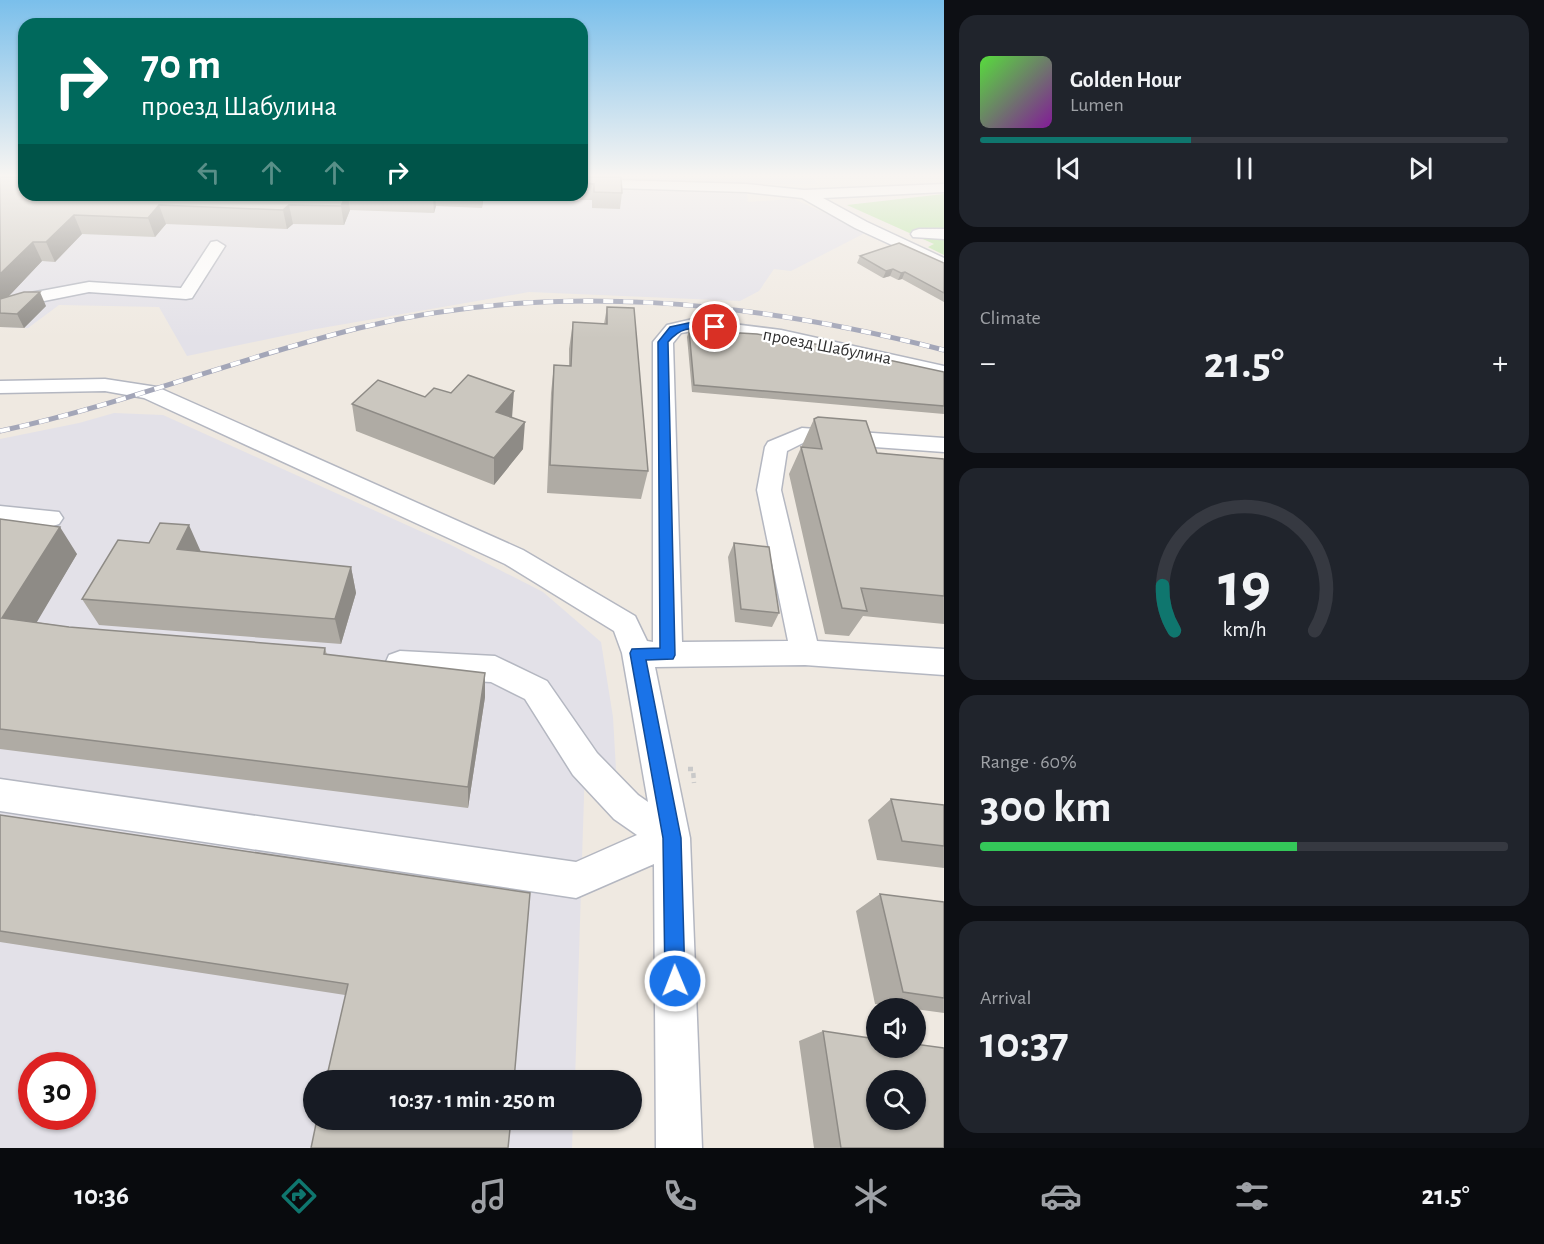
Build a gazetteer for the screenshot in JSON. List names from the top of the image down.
{
  "streets": {
    "street": ["проезд Шабулина"]
  },
  "page": {
    "turn": ["70 m", "проезд Шабулина"],
    "song": ["Golden Hour", "Lumen"],
    "tile": [
      "Climate",
      ["Range · 60%", "300 km"],
      ["Arrival", "10:37"]
    ],
    "heat": ["−", "21.5°", "+"],
    "limit": "30",
    "trip": "10:37 · 1 min · 250 m",
    "tabs": ["10:36", "21.5°"],
    "gauge": ["19", "km/h"]
  }
}
